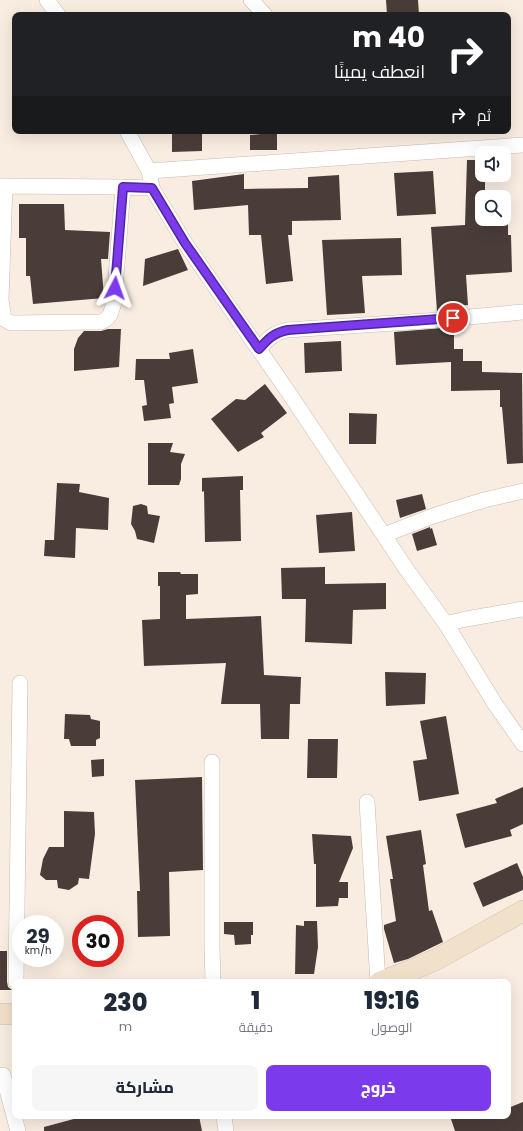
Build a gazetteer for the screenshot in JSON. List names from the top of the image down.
{
  "page": {
    "turn": ["40 m", "انعطف يمينًا"],
    "then": "ثم",
    "speed": "29 km/h",
    "limit": "30",
    "eta": [
      "19:16",
      "الوصول",
      "1",
      "دقيقة",
      "230",
      "m"
    ],
    "buttons": ["خروج", "مشاركة"]
  }
}
